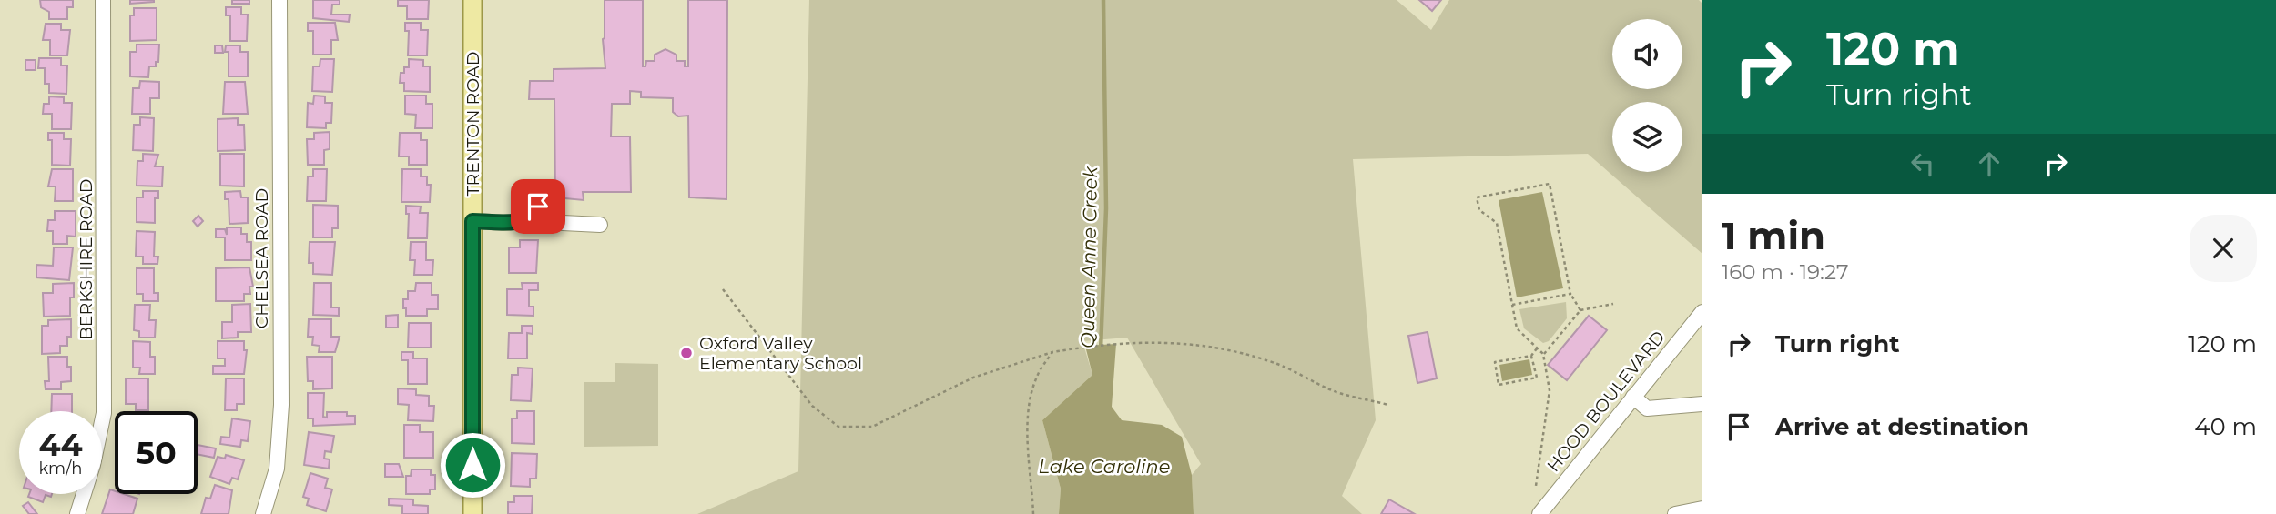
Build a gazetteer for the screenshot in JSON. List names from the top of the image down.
{
  "streets": {
    "main road": ["TRENTON ROAD"],
    "street": ["CHELSEA ROAD", "BERKSHIRE ROAD", "HOOD BOULEVARD"]
  },
  "water": ["Queen Anne Creek", "Lake Caroline"],
  "places": ["Oxford Valley Elementary School"],
  "page": {
    "turn": ["120 m", "Turn right"],
    "heading": ["1 min", "160 m · 19:27"],
    "list": [
      {
        "name": "Turn right",
        "value": "120 m"
      },
      {
        "name": "Arrive at destination",
        "value": "40 m"
      }
    ],
    "speed": "44 km/h",
    "limit": "50"
  }
}
